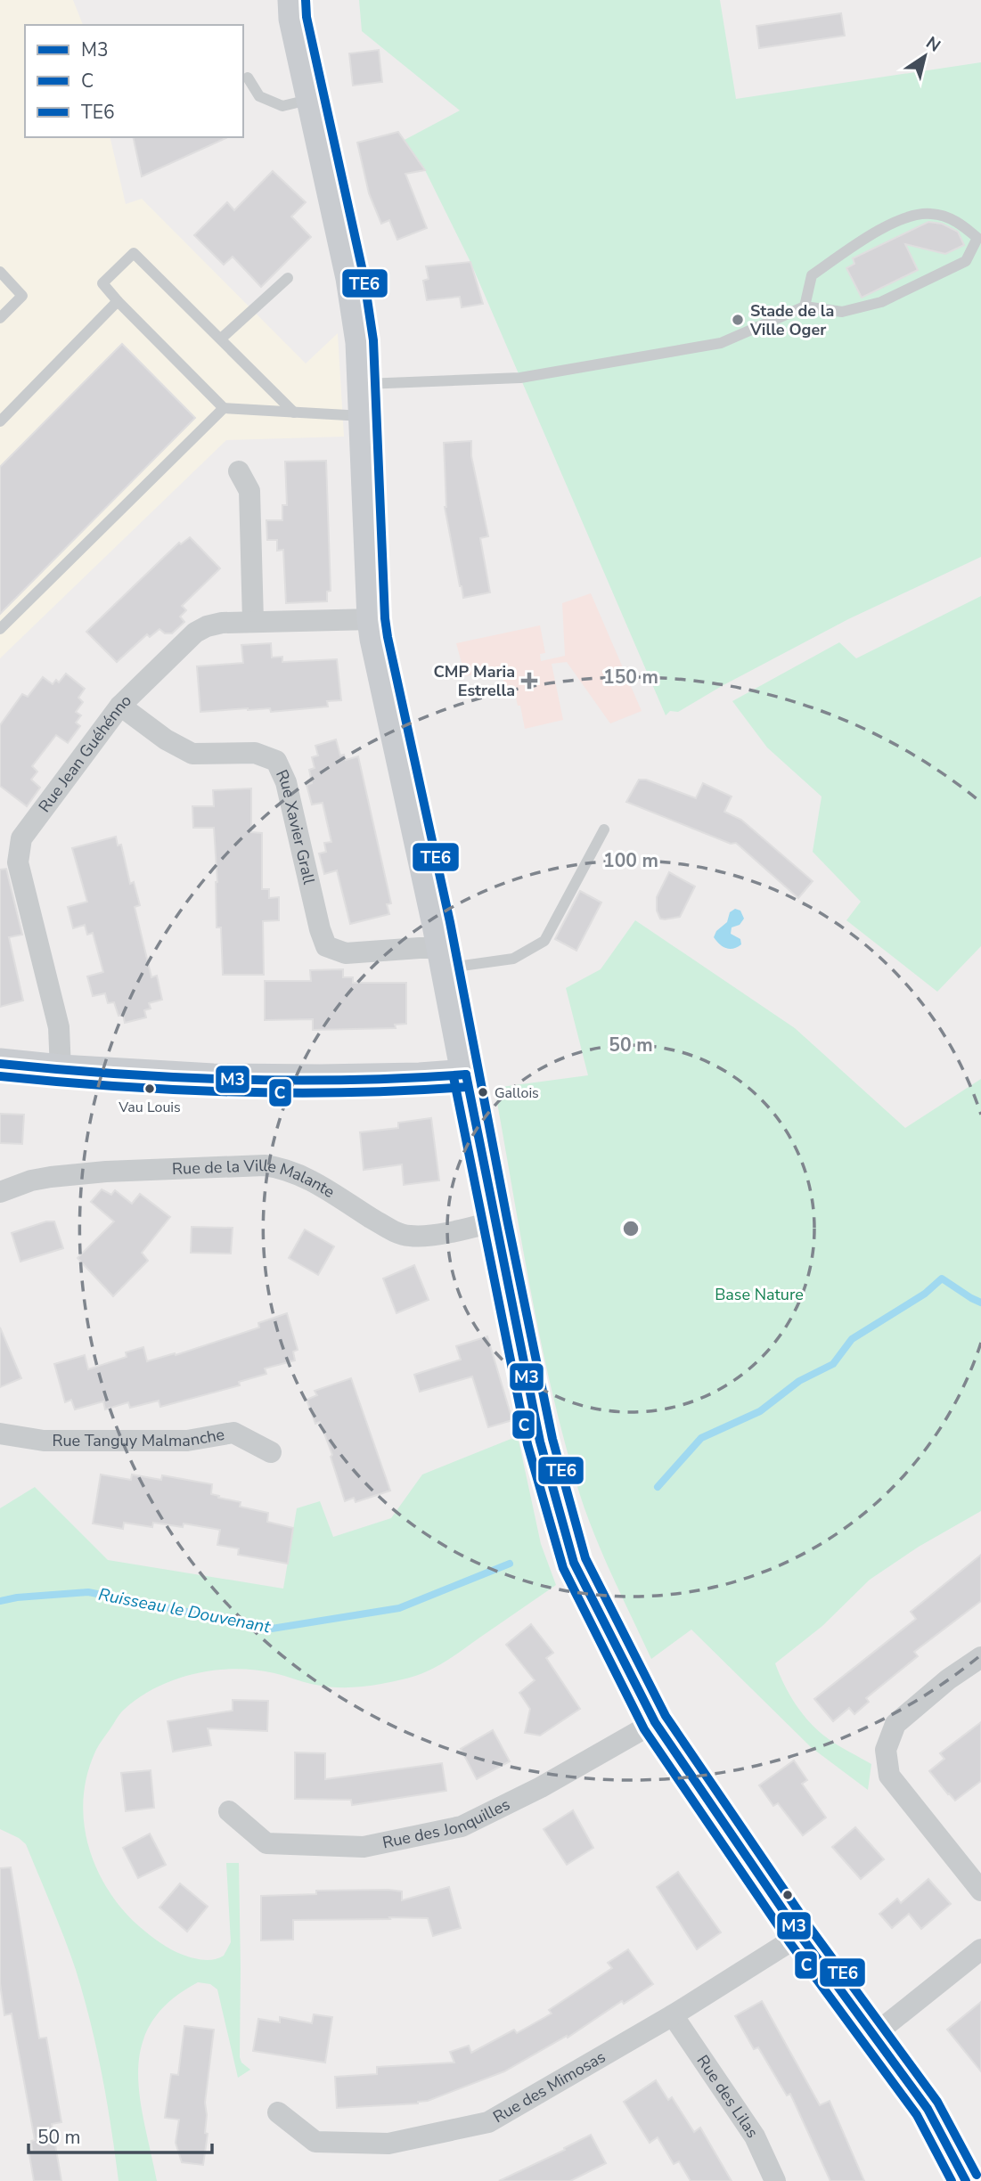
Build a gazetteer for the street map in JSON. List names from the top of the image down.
{
  "streets": {
    "street": [
      "Rue Jean Guéhénno",
      "Rue Xavier Grall",
      "Rue de la Ville Malante",
      "Rue Tanguy Malmanche",
      "Rue des Jonquilles",
      "Rue des Mimosas",
      "Rue des Lilas"
    ]
  },
  "crossings": [
    ["Rue Jean Guéhénno", "Rue Xavier Grall"],
    ["Rue des Mimosas", "Rue des Lilas"]
  ],
  "water": ["Ruisseau le Douvenant"],
  "parks": ["Base Nature"],
  "places": {
    "other": ["Stade de la Ville Oger", "Vau Louis", "Gallois"],
    "health": ["CMP Maria Estrella"]
  },
  "lines": ["transit line TE6", "transit line M3", "transit line C"],
  "legend": ["M3", "C", "TE6"],
  "scale_bar": "50 m",
  "north": "top right",
  "rings": ["150 m", "100 m", "50 m"]
}
